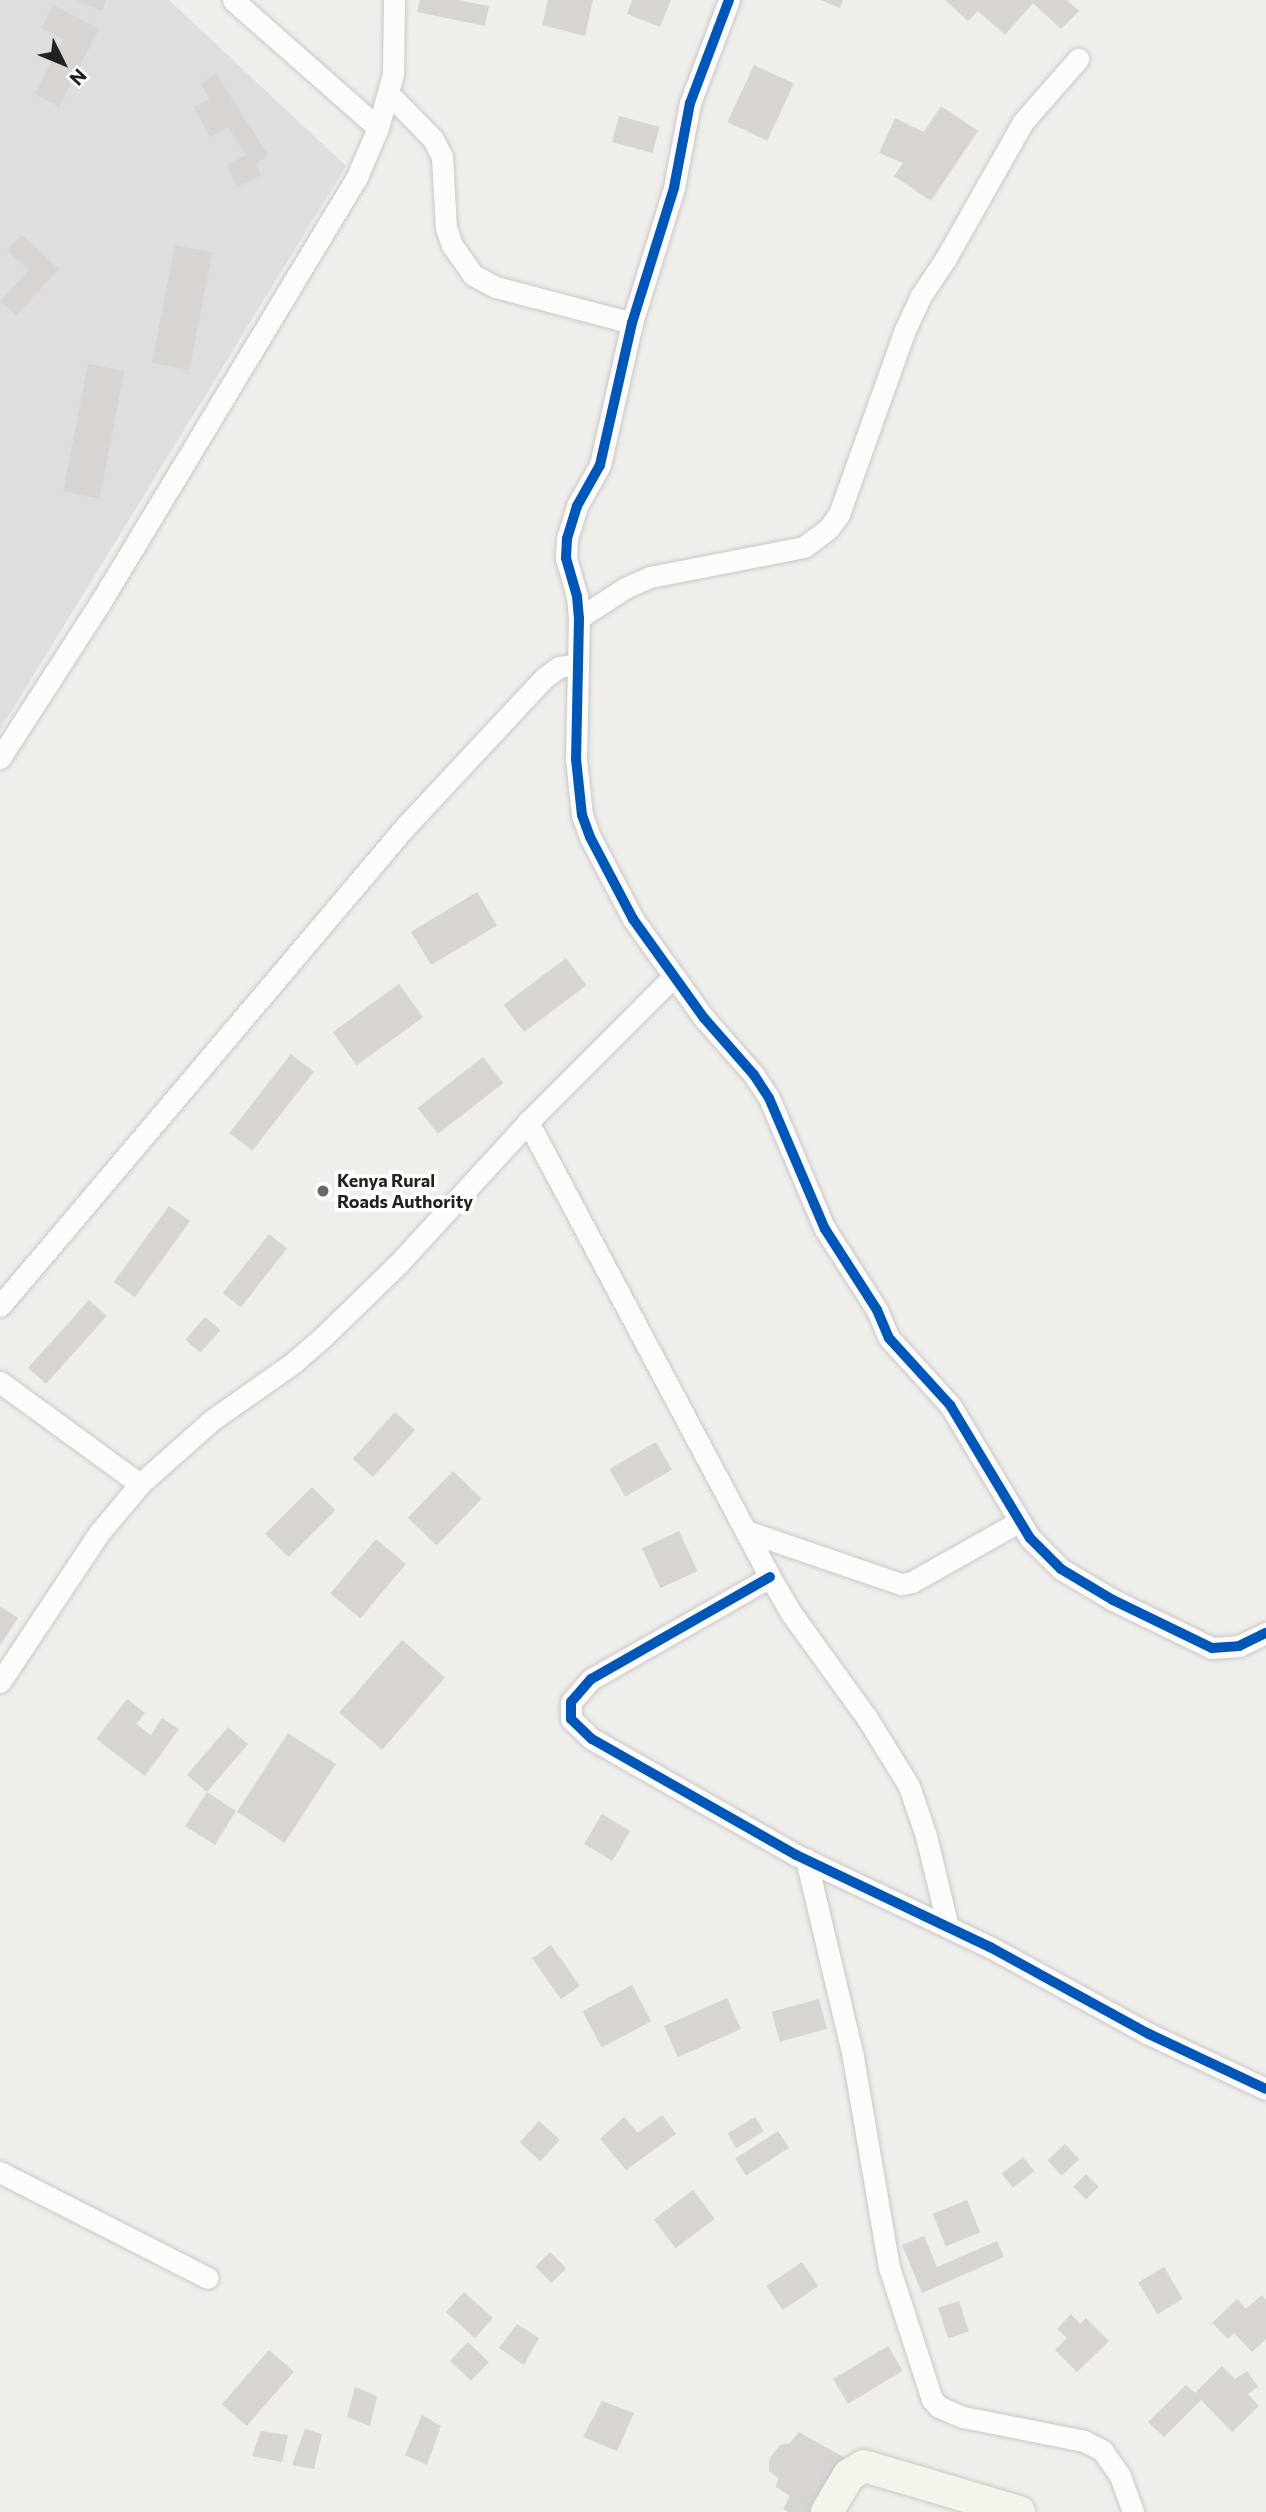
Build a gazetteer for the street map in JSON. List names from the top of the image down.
{
  "places": ["Kenya Rural Roads Authority"],
  "north": "bottom right"
}
